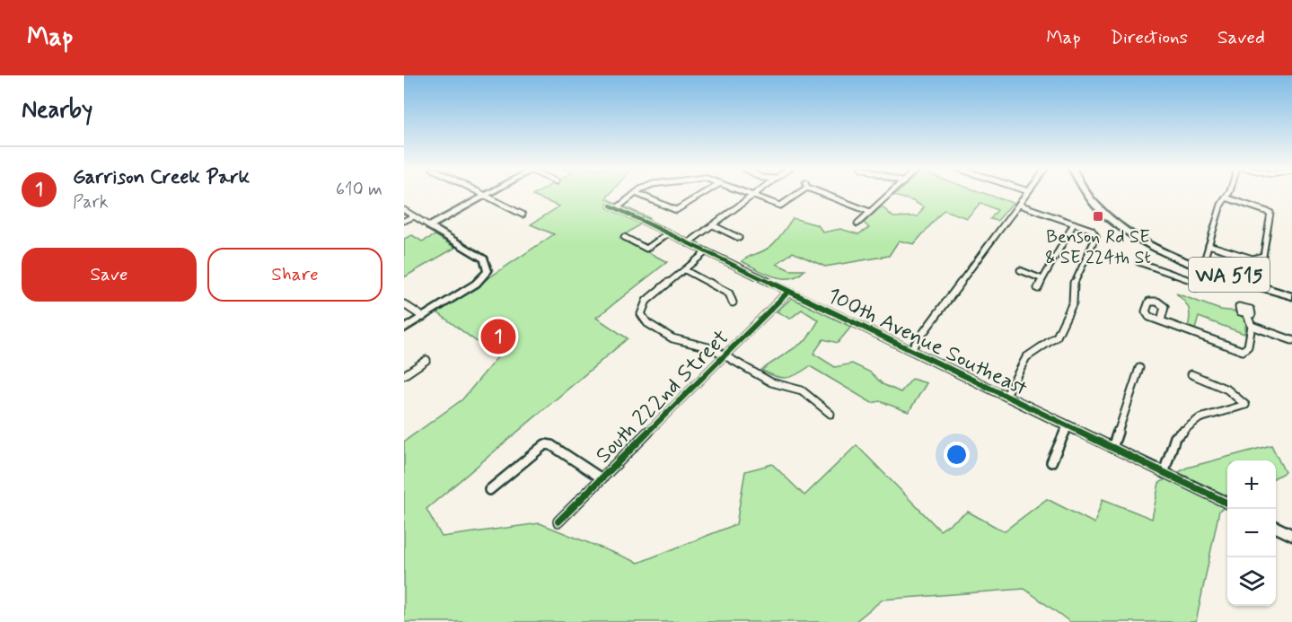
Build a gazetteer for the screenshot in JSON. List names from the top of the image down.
{
  "streets": {
    "main road": ["WA 515"],
    "street": ["100th Avenue Southeast", "South 222nd Street"]
  },
  "crossings": [
    ["100th Avenue Southeast", "South 222nd Street"]
  ],
  "places": {
    "transit": ["Benson Rd SE & SE 224th St"]
  },
  "page": {
    "header": "Map",
    "nav": ["Map", "Directions", "Saved"],
    "heading": "Nearby",
    "list": [
      {
        "mark": "1",
        "name": "Garrison Creek Park",
        "note": "Park",
        "value": "610 m"
      }
    ],
    "buttons": ["Save", "Share"],
    "pins": "1",
    "map_buttons": ["+", "−"]
  }
}
